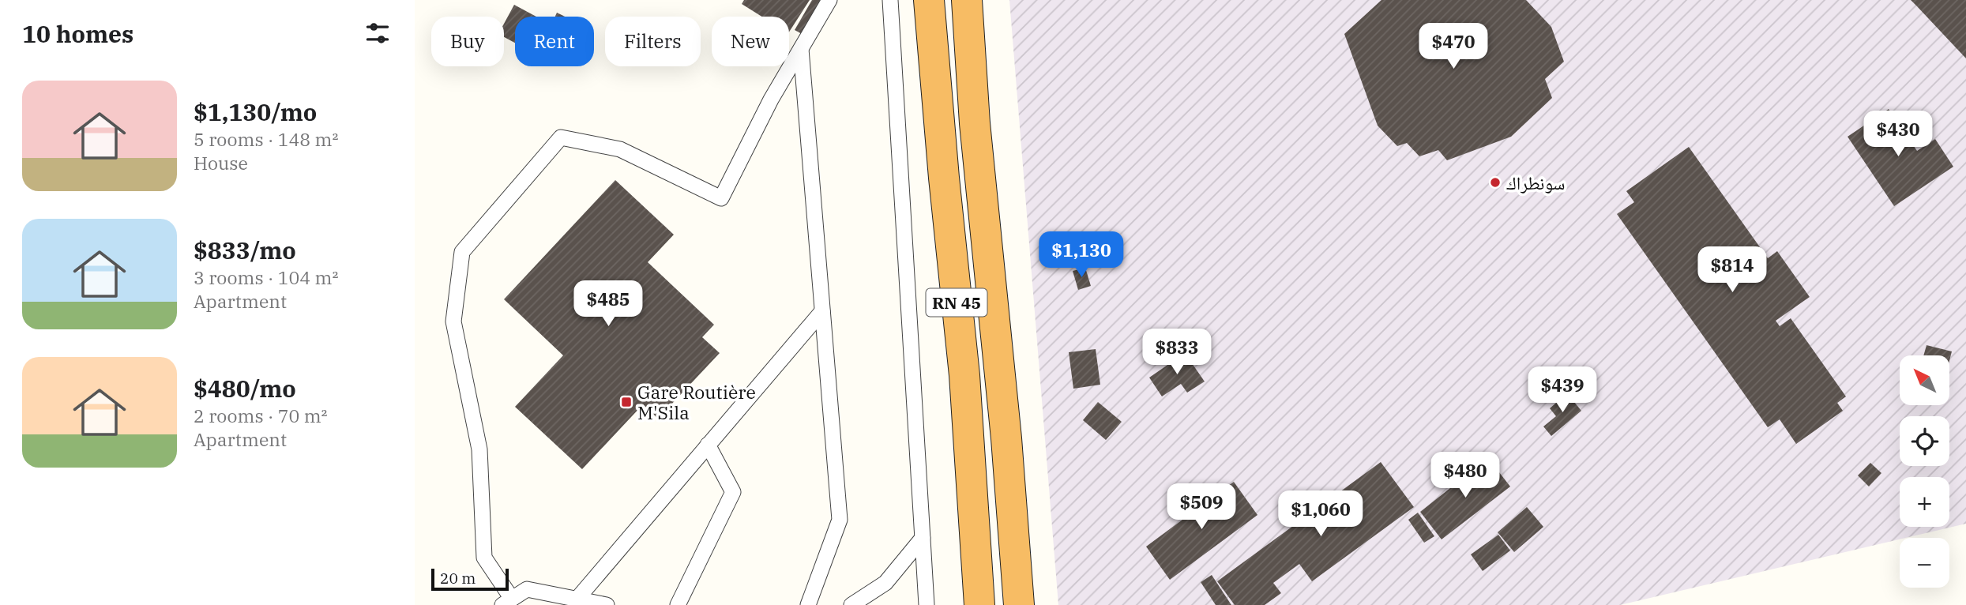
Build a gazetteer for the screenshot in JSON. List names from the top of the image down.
{
  "streets": {
    "highway": ["RN 45"]
  },
  "places": {
    "other": ["سونطراك"],
    "transit": ["Gare Routière M'Sila"]
  },
  "scale_bar": "20 m",
  "north": "top left",
  "page": {
    "heading": "10 homes",
    "chip": [
      "Buy",
      "Rent",
      "Filters",
      "New"
    ],
    "price": [
      "$470",
      "$430",
      "$1,130",
      "$814",
      "$485",
      "$833",
      "$439",
      "$480",
      "$509",
      "$1,060"
    ],
    "list": [
      {
        "name": "$1,130/mo",
        "note": "5 rooms · 148 m² · House"
      },
      {
        "name": "$833/mo",
        "note": "3 rooms · 104 m² · Apartment"
      },
      {
        "name": "$480/mo",
        "note": "2 rooms · 70 m² · Apartment"
      }
    ],
    "map_buttons": ["+", "−"],
    "scale": "20 m"
  }
}
